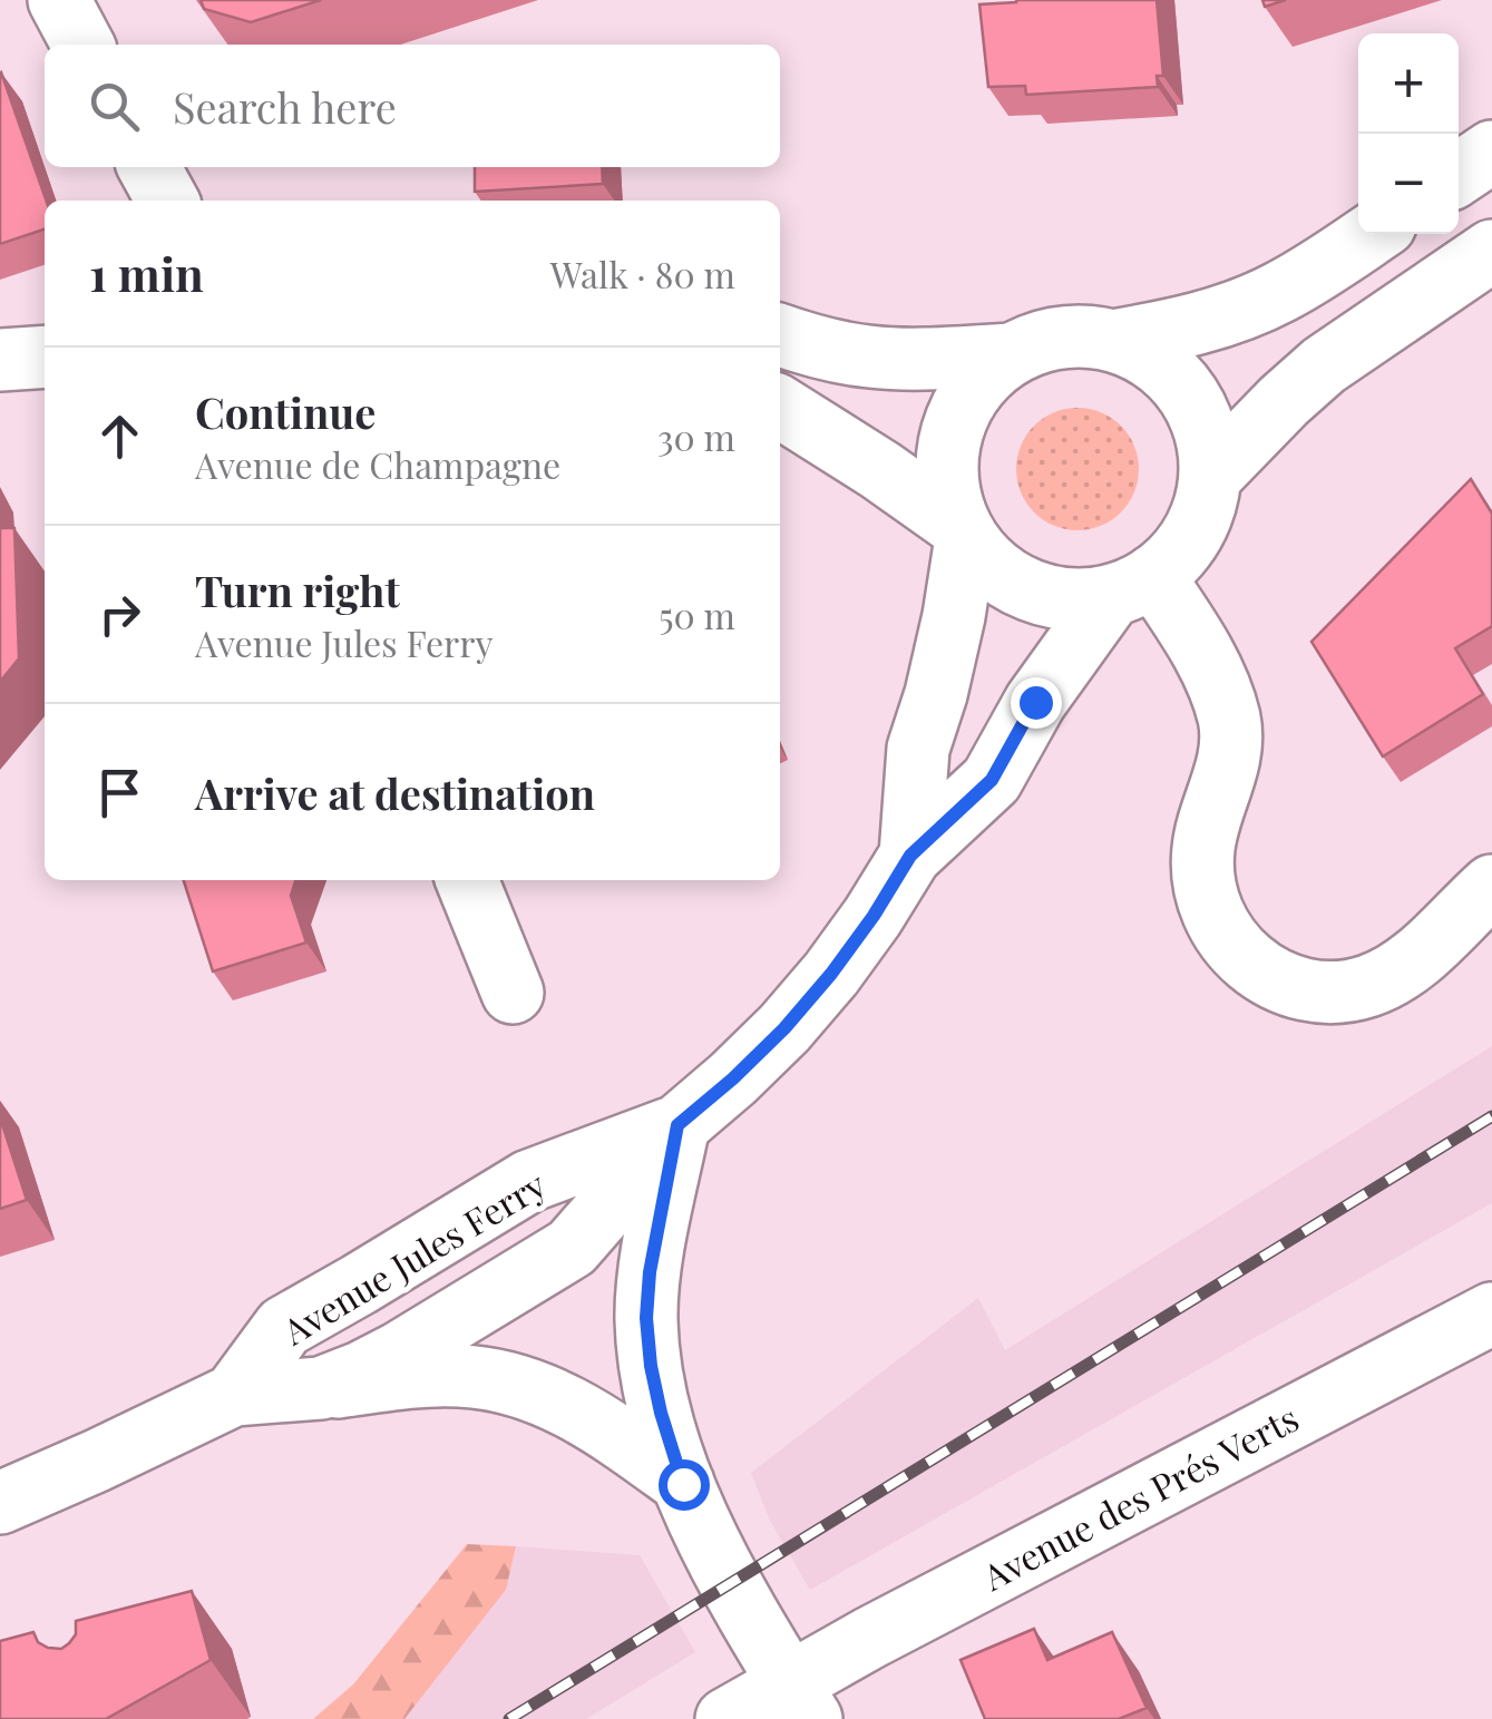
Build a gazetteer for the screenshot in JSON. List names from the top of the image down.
{
  "streets": {
    "street": ["Avenue Jules Ferry", "Avenue des Prés Verts"]
  },
  "page": {
    "map_buttons": ["+", "−"],
    "search": "Search here",
    "heading": ["1 min", "Walk · 80 m"],
    "list": [
      ["Continue", "Avenue de Champagne", "30 m"],
      ["Turn right", "Avenue Jules Ferry", "50 m"],
      "Arrive at destination"
    ]
  }
}
